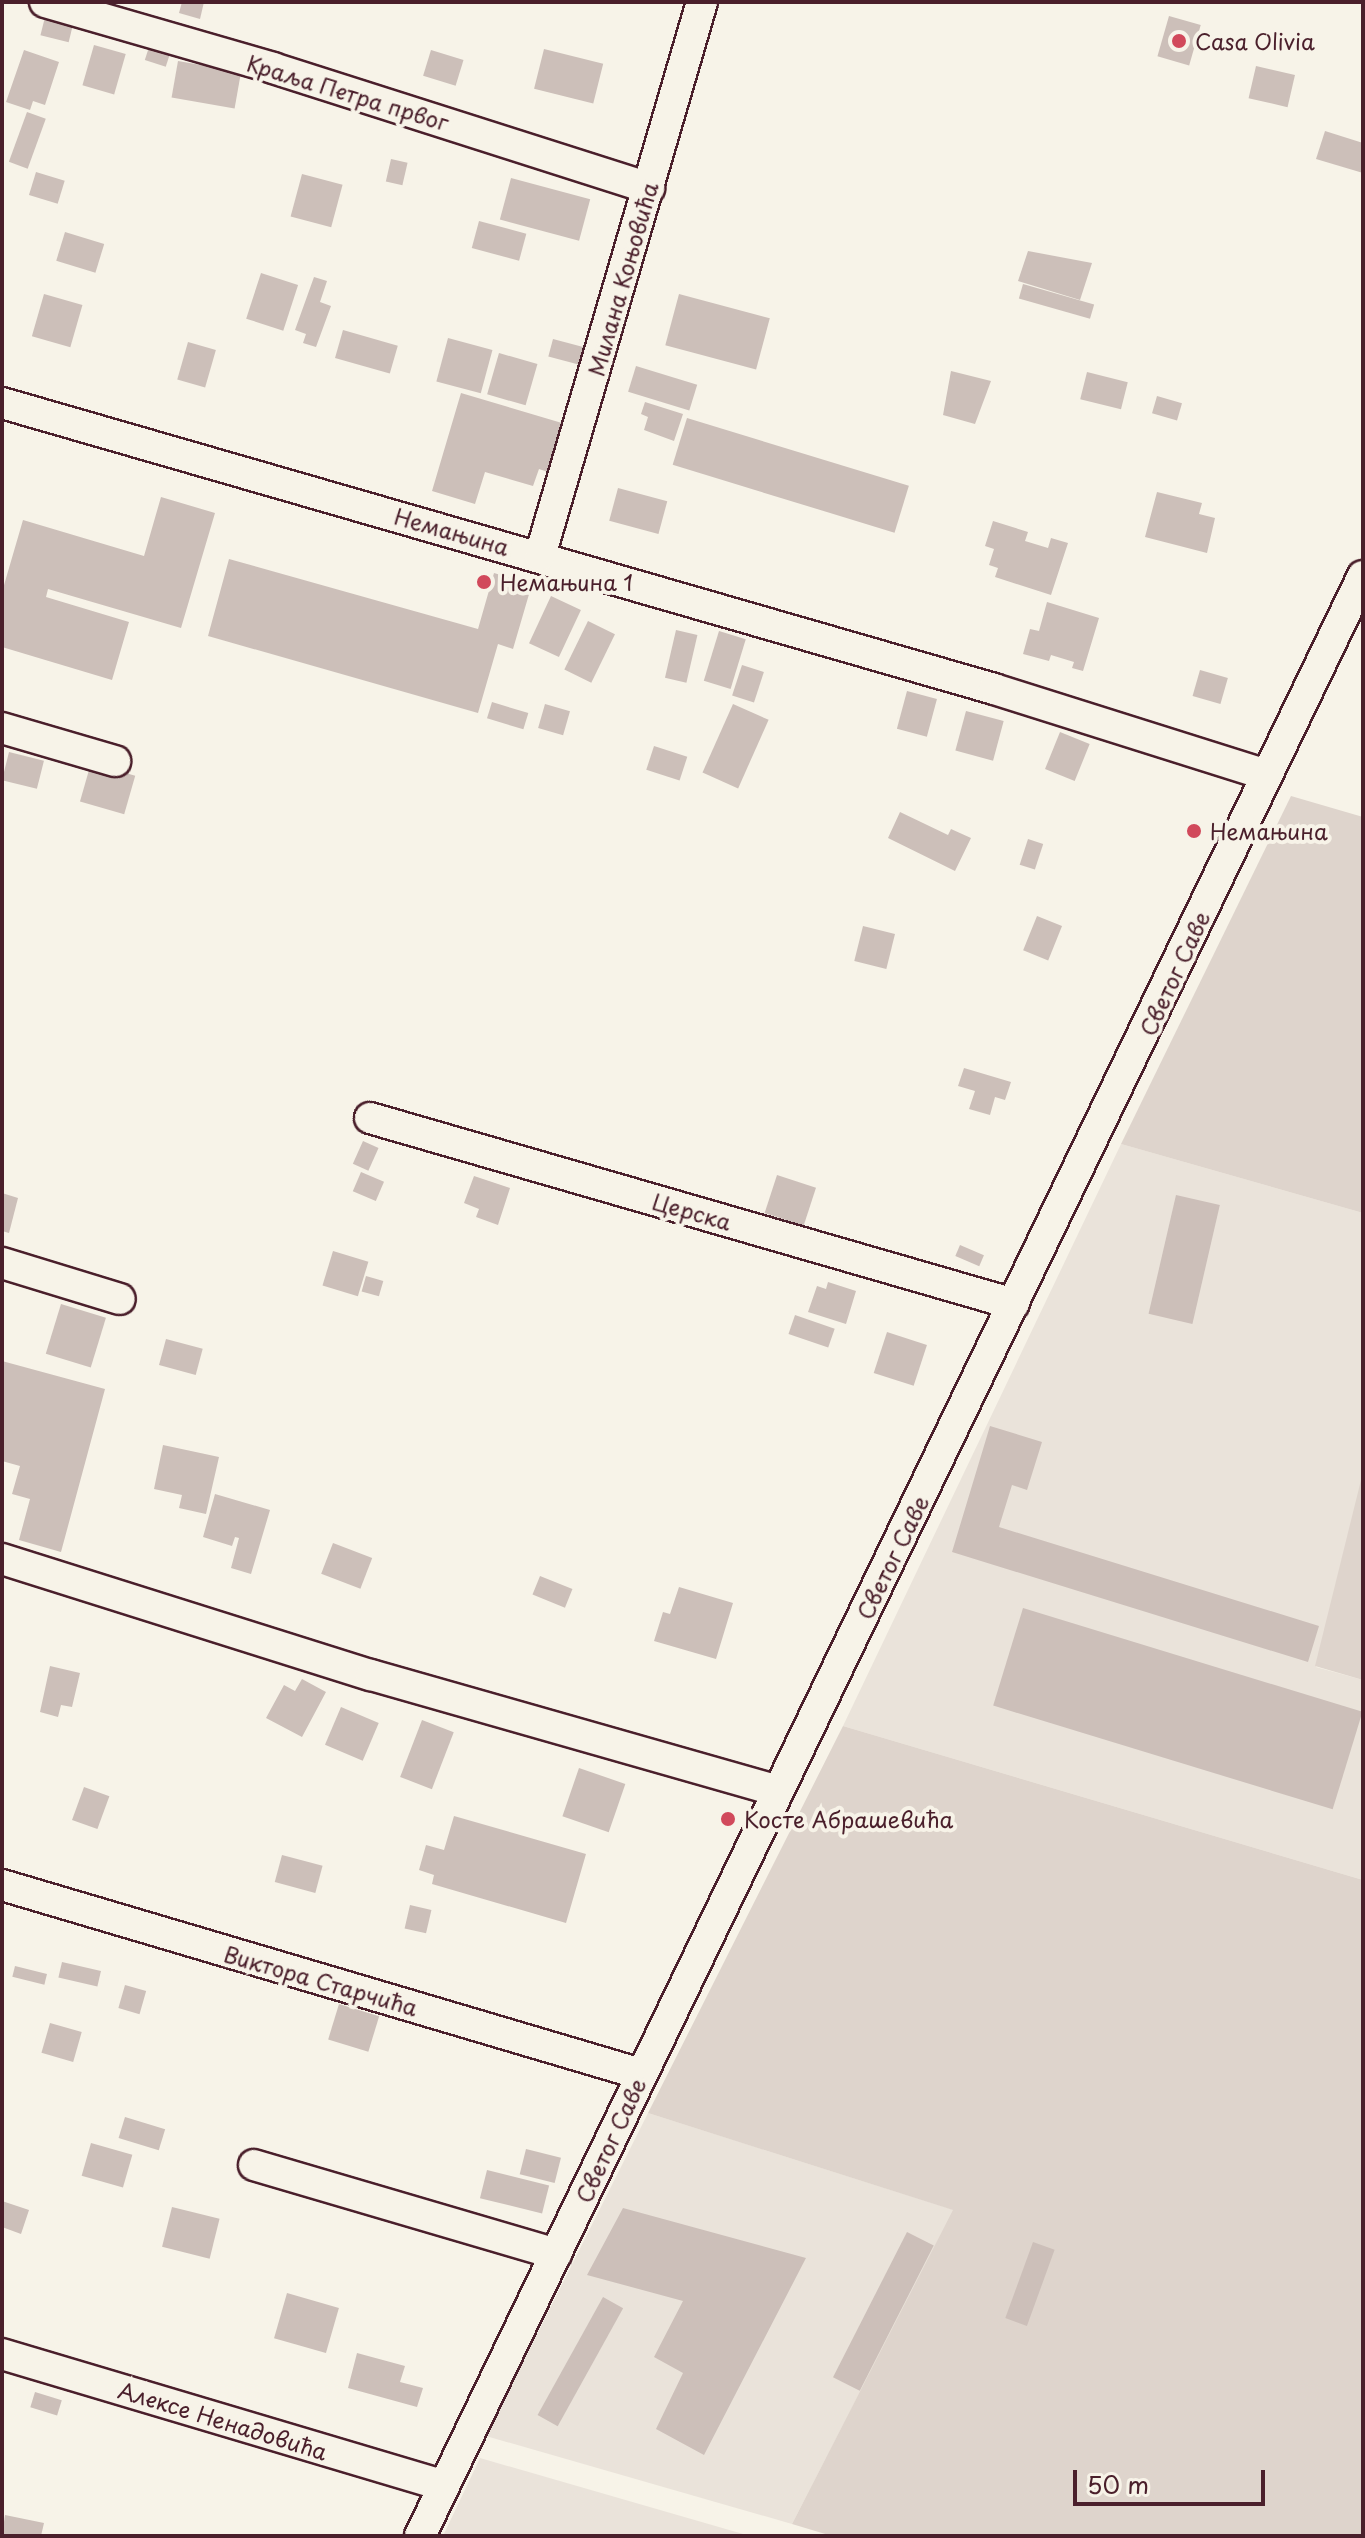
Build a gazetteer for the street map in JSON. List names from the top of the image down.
{
  "streets": {
    "street": [
      "Краља Петра првог",
      "Милана Коњовића",
      "Немањина",
      "Светог Саве",
      "Церска",
      "Виктора Старчића",
      "Алексе Ненадовића"
    ]
  },
  "crossings": [
    ["Краља Петра првог", "Милана Коњовића"],
    ["Милана Коњовића", "Немањина"],
    ["Немањина", "Светог Саве"],
    ["Светог Саве", "Церска"],
    ["Светог Саве", "Виктора Старчића"],
    ["Светог Саве", "Алексе Ненадовића"]
  ],
  "places": [
    "Casa Olivia",
    "Немањина 1",
    "Немањина",
    "Косте Абрашевића"
  ],
  "scale_bar": "50 m"
}
